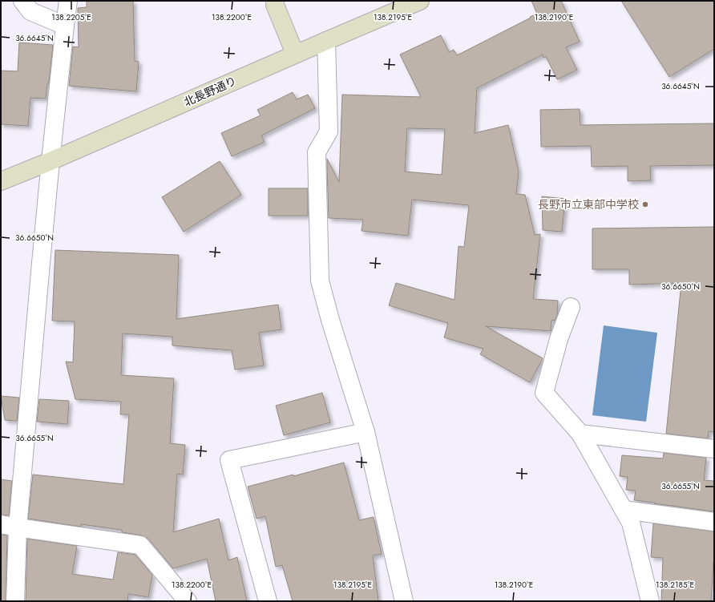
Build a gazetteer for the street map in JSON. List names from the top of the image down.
{
  "streets": {
    "street": ["北長野通り"]
  },
  "places": ["長野市立東部中学校"],
  "coordinates": [
    "138.2205°E",
    "138.2200°E",
    "138.2195°E",
    "138.2190°E",
    "36.6645°N",
    "36.6650°N",
    "36.6655°N",
    "138.2185°E"
  ]
}
